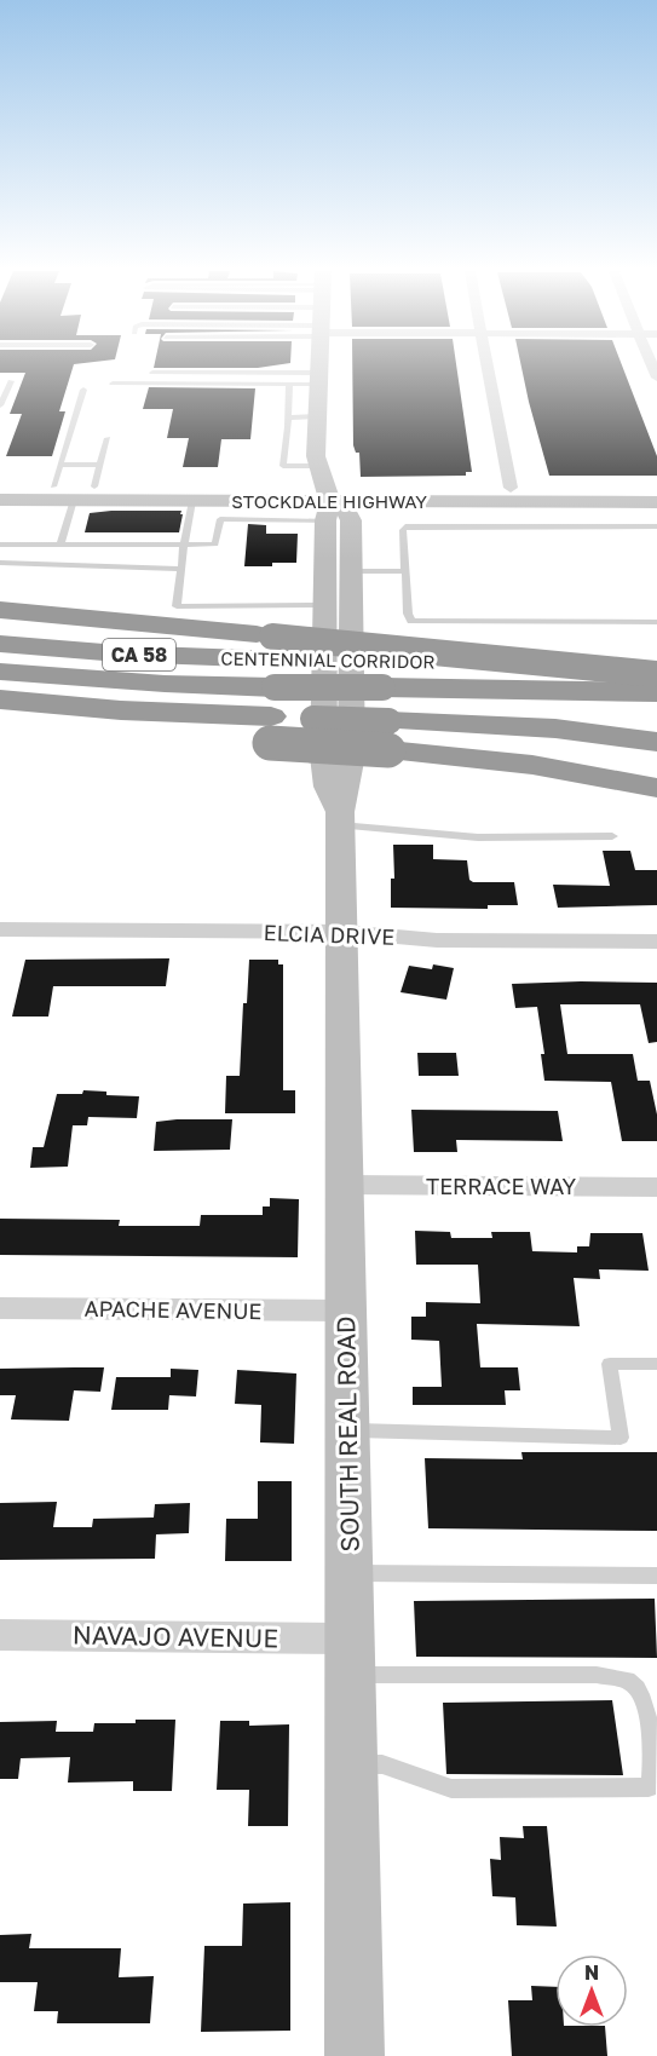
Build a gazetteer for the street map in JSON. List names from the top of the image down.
{
  "streets": {
    "highway": ["CA 58", "CENTENNIAL CORRIDOR"],
    "street": [
      "STOCKDALE HIGHWAY",
      "ELCIA DRIVE",
      "TERRACE WAY",
      "APACHE AVENUE",
      "SOUTH REAL ROAD",
      "NAVAJO AVENUE"
    ]
  },
  "crossings": [
    ["STOCKDALE HIGHWAY", "SOUTH REAL ROAD"],
    ["ELCIA DRIVE", "SOUTH REAL ROAD"],
    ["TERRACE WAY", "SOUTH REAL ROAD"],
    ["APACHE AVENUE", "SOUTH REAL ROAD"],
    ["SOUTH REAL ROAD", "NAVAJO AVENUE"]
  ],
  "north": "top"
}
